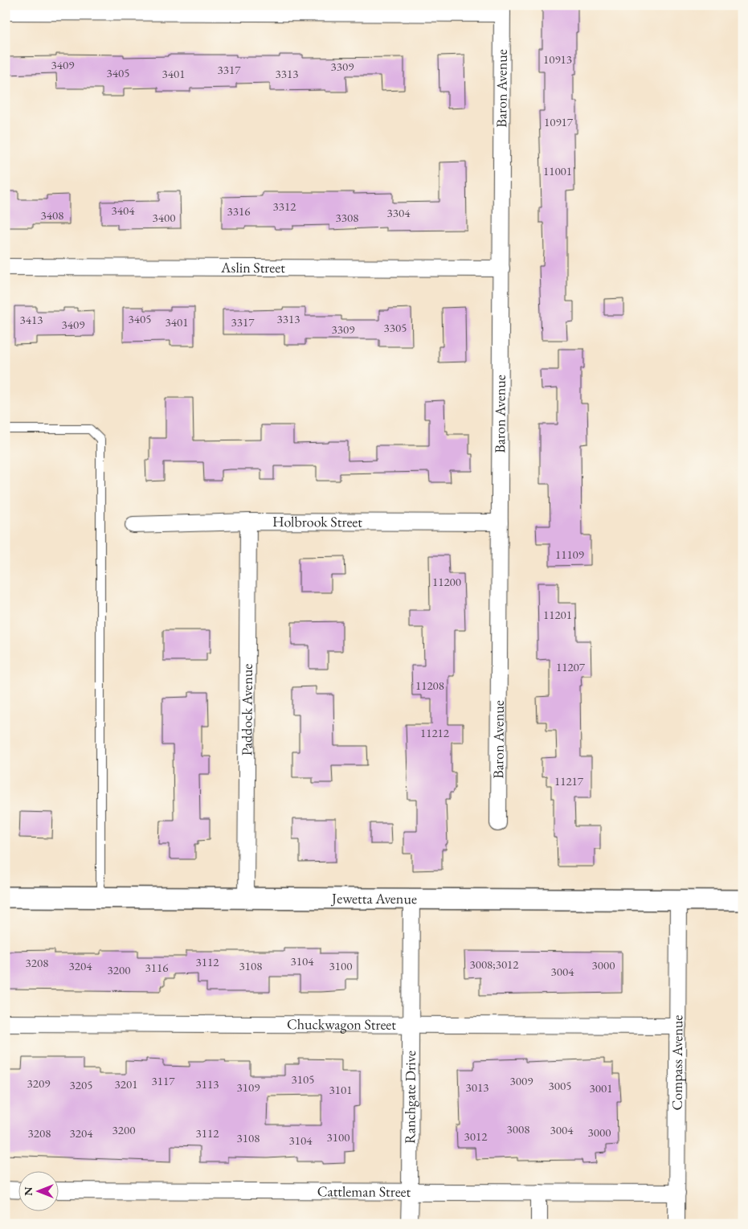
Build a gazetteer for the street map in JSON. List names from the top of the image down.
{
  "streets": {
    "street": [
      "Baron Avenue",
      "Aslin Street",
      "Holbrook Street",
      "Paddock Avenue",
      "Jewetta Avenue",
      "Chuckwagon Street",
      "Compass Avenue",
      "Ranchgate Drive",
      "Cattleman Street"
    ]
  },
  "crossings": [
    ["Baron Avenue", "Aslin Street"],
    ["Baron Avenue", "Holbrook Street"],
    ["Holbrook Street", "Paddock Avenue"],
    ["Paddock Avenue", "Jewetta Avenue"],
    ["Jewetta Avenue", "Compass Avenue"],
    ["Jewetta Avenue", "Ranchgate Drive"],
    ["Chuckwagon Street", "Compass Avenue"],
    ["Chuckwagon Street", "Ranchgate Drive"],
    ["Compass Avenue", "Cattleman Street"],
    ["Ranchgate Drive", "Cattleman Street"]
  ],
  "house_numbers": [
    "10913",
    "3409",
    "3309",
    "3317",
    "3405",
    "3401",
    "3313",
    "10917",
    "11001",
    "3312",
    "3404",
    "3316",
    "3304",
    "3408",
    "3400",
    "3308",
    "3405",
    "3313",
    "3413",
    "3401",
    "3317",
    "3409",
    "3305",
    "3309",
    "11109",
    "11200",
    "11201",
    "11207",
    "11208",
    "11212",
    "11217",
    "3104",
    "3112",
    "3208",
    "3008;3012",
    "3000",
    "3204",
    "3108",
    "3100",
    "3116",
    "3200",
    "3004",
    "3105",
    "3117",
    "3009",
    "3209",
    "3201",
    "3113",
    "3205",
    "3005",
    "3109",
    "3013",
    "3001",
    "3101",
    "3008",
    "3200",
    "3004",
    "3000",
    "3208",
    "3204",
    "3112",
    "3012",
    "3100",
    "3108",
    "3104"
  ],
  "north": "left"
}
